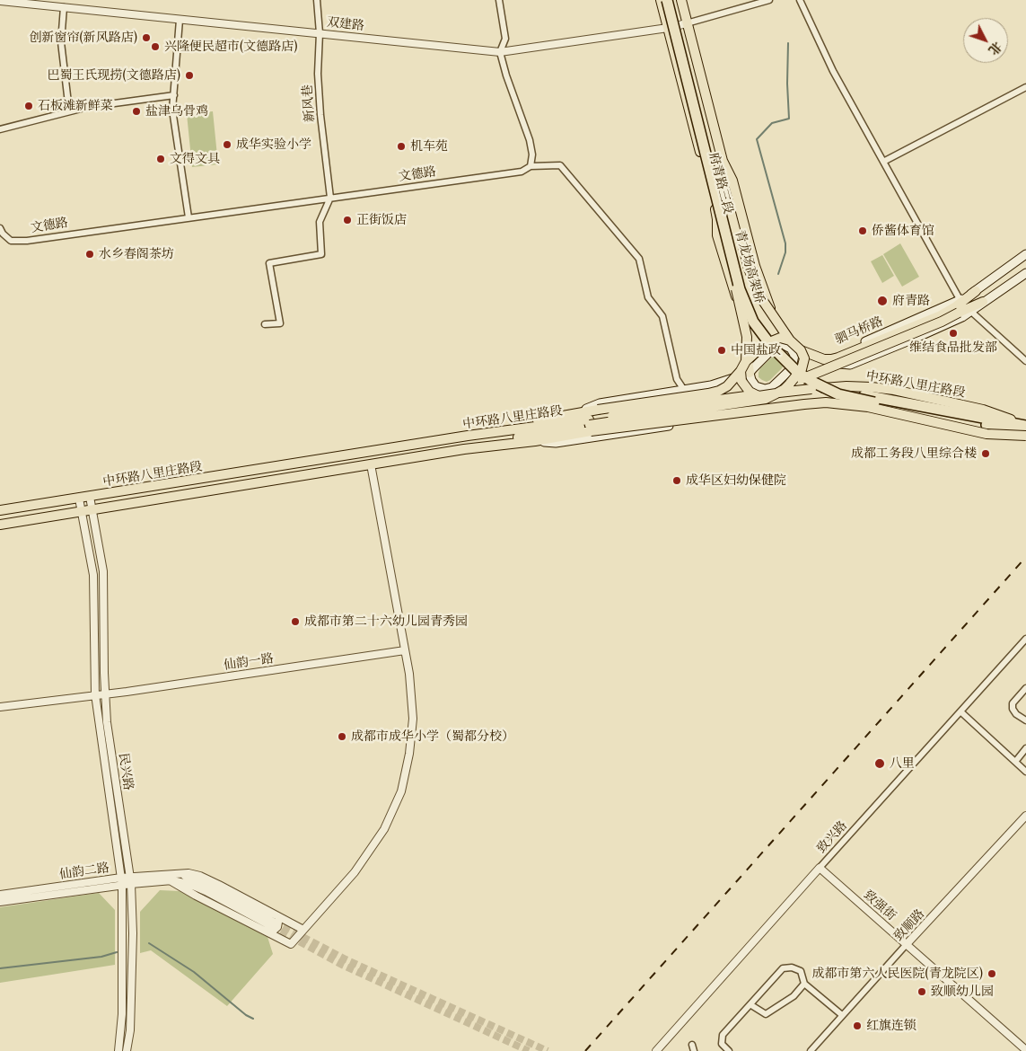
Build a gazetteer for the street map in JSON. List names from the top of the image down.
{
  "streets": {
    "highway": ["青龙场高架桥"],
    "main road": ["府青路三段", "驷马桥路", "中环路八里庄路段"],
    "street": [
      "双建路",
      "新风巷",
      "文德路",
      "仙韵一路",
      "民兴路",
      "致兴路",
      "仙韵二路",
      "致强街",
      "致顺路"
    ]
  },
  "crossings": [
    ["双建路", "新风巷"],
    ["双建路", "府青路三段"],
    ["新风巷", "文德路"],
    ["府青路三段", "驷马桥路"],
    ["青龙场高架桥", "中环路八里庄路段"],
    ["中环路八里庄路段", "民兴路"],
    ["仙韵一路", "民兴路"],
    ["民兴路", "仙韵二路"],
    ["致兴路", "致强街"],
    ["致强街", "致顺路"]
  ],
  "places": [
    "创新窗帘(新风路店)",
    "兴隆便民超市(文德路店)",
    "巴蜀王氏现捞(文德路店)",
    "石板滩新鲜菜",
    "盐津乌骨鸡",
    "成华实验小学",
    "机车苑",
    "文得文具",
    "正街饭店",
    "侨酱体育馆",
    "水乡春阁茶坊",
    "府青路",
    "维结食品批发部",
    "中国盐政",
    "成都工务段八里综合楼",
    "成华区妇幼保健院",
    "成都市第二十六幼儿园青秀园",
    "成都市成华小学（蜀都分校）",
    "八里",
    "成都市第六人民医院(青龙院区)",
    "致顺幼儿园",
    "红旗连锁"
  ],
  "north": "bottom right"
}
